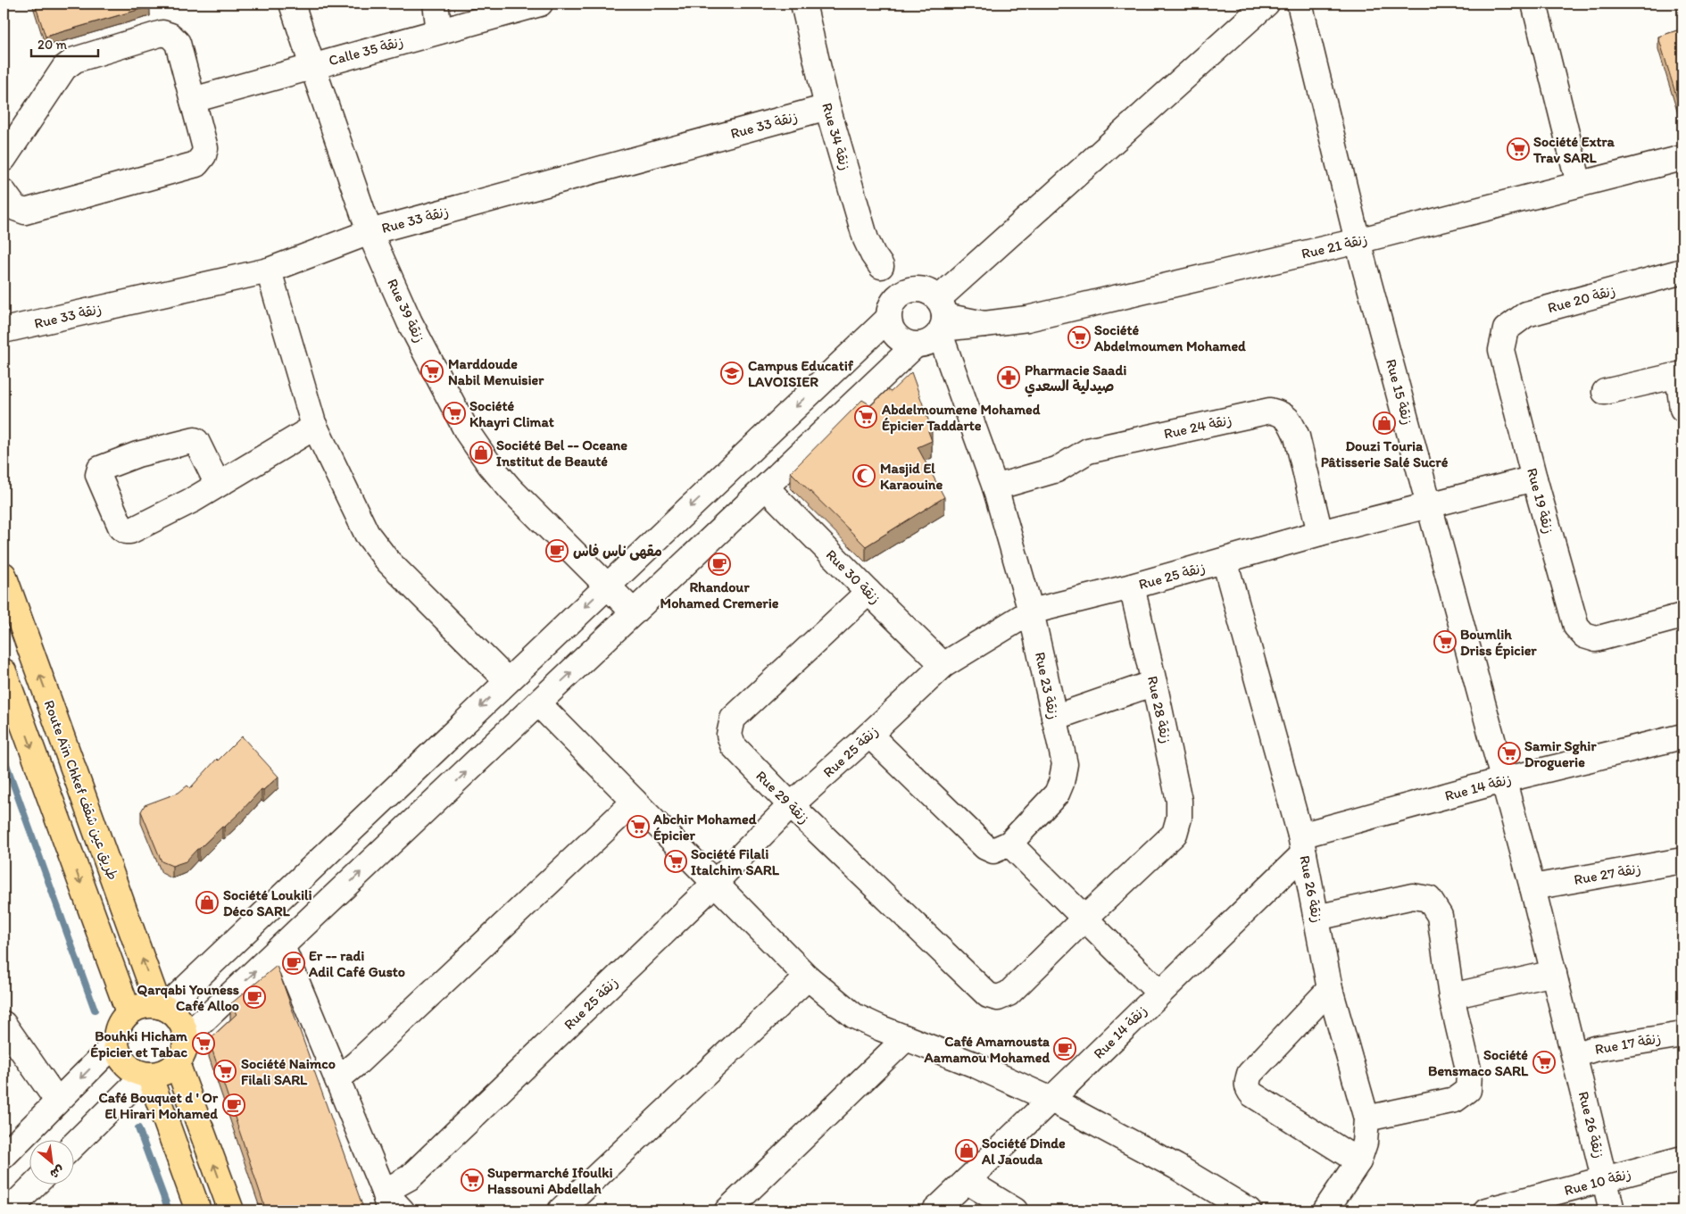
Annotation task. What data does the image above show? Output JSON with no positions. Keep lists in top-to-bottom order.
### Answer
{
  "streets": {
    "main road": ["Route Aïn Chkef طريق عين شقف"],
    "street": [
      "Calle 35 زنقة",
      "Rue 33 زنقة",
      "Rue 34 زنقة",
      "Rue 21 زنقة",
      "Rue 20 زنقة",
      "Rue 39 زنقة",
      "Rue 15 زنقة",
      "Rue 24 زنقة",
      "Rue 19 زنقة",
      "Rue 25 زنقة",
      "Rue 30 زنقة",
      "Rue 23 زنقة",
      "Rue 28 زنقة",
      "Rue 14 زنقة",
      "Rue 29 زنقة",
      "Rue 27 زنقة",
      "Rue 26 زنقة",
      "Rue 17 زنقة",
      "Rue 10 زنقة"
    ]
  },
  "crossings": [
    ["Calle 35 زنقة", "Rue 39 زنقة"],
    ["Rue 33 زنقة", "Rue 34 زنقة"],
    ["Rue 33 زنقة", "Rue 39 زنقة"],
    ["Rue 34 زنقة", "Rue 21 زنقة"],
    ["Rue 34 زنقة", "Rue 23 زنقة"],
    ["Rue 21 زنقة", "Rue 15 زنقة"],
    ["Rue 21 زنقة", "Rue 23 زنقة"],
    ["Rue 20 زنقة", "Rue 19 زنقة"],
    ["Rue 15 زنقة", "Rue 25 زنقة"],
    ["Rue 15 زنقة", "Rue 14 زنقة"],
    ["Rue 15 زنقة", "Rue 26 زنقة"],
    ["Rue 24 زنقة", "Rue 25 زنقة"],
    ["Rue 24 زنقة", "Rue 23 زنقة"],
    ["Rue 25 زنقة", "Rue 30 زنقة"],
    ["Rue 25 زنقة", "Rue 23 زنقة"],
    ["Rue 25 زنقة", "Rue 28 زنقة"],
    ["Rue 25 زنقة", "Rue 29 زنقة"],
    ["Rue 25 زنقة", "Rue 26 زنقة"],
    ["Rue 30 زنقة", "Rue 29 زنقة"],
    ["Rue 28 زنقة", "Rue 29 زنقة"],
    ["Rue 14 زنقة", "Rue 26 زنقة"],
    ["Rue 27 زنقة", "Rue 26 زنقة"],
    ["Rue 26 زنقة", "Rue 17 زنقة"],
    ["Rue 26 زنقة", "Rue 10 زنقة"]
  ],
  "places": {
    "supermarket": [
      "Société Extra Trav SARL",
      "Société Abdelmoumen Mohamed",
      "Marddoude Nabil Menuisier",
      "Société Khayri Climat",
      "Abdelmoumene Mohamed Épicier Taddarte",
      "Boumlih Driss Épicier",
      "Samir Sghir Droguerie",
      "Abchir Mohamed Épicier",
      "Société Filali Italchim SARL",
      "Bouhki Hicham Épicier et Tabac",
      "Société Bensmaco SARL",
      "Société Naimco Filali SARL",
      "Supermarché Ifoulki Hassouni Abdellah"
    ],
    "school or university": ["Campus Educatif LAVOISIER"],
    "pharmacy": ["Pharmacie Saadi صيدلية السعدي"],
    "shop": [
      "Douzi Touria Pâtisserie Salé Sucré",
      "Société Bel -- Oceane Institut de Beauté",
      "Société Loukili Déco SARL",
      "Société Dinde Al Jaouda"
    ],
    "mosque": ["Masjid El Karaouine"],
    "cafe": [
      "مقهى ناس فاس",
      "Rhandour Mohamed Cremerie",
      "Er -- radi Adil Café Gusto",
      "Qarqabi Youness Café Alloo",
      "Café Amamousta Aamamou Mohamed",
      "Café Bouquet d ' Or El Hirari Mohamed"
    ]
  },
  "scale_bar": "20 m",
  "north": "bottom right"
}
